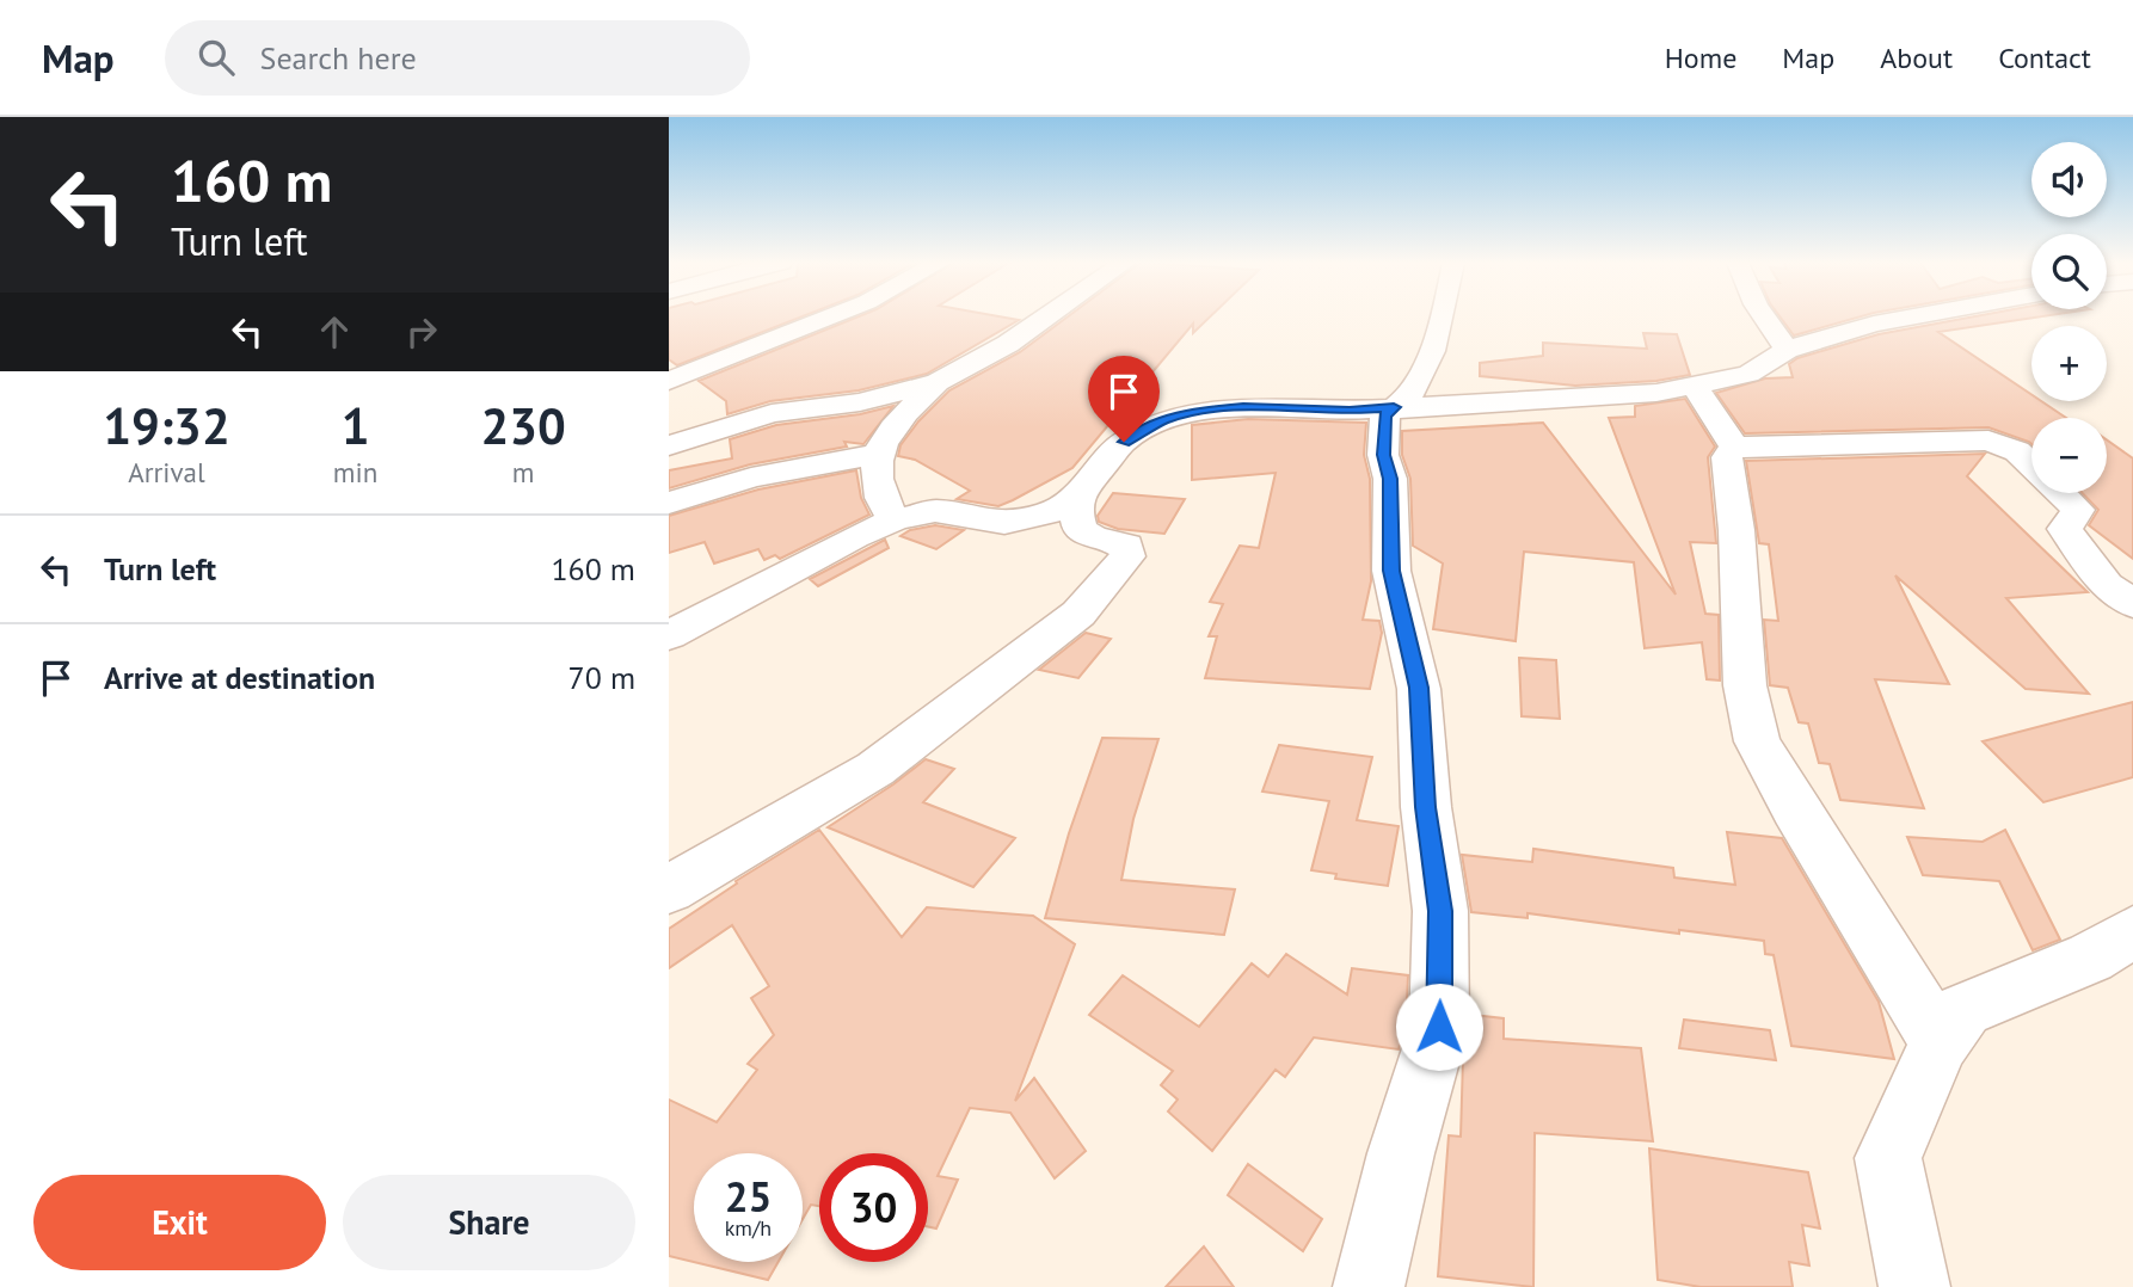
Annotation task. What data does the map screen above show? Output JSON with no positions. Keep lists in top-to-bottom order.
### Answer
{
  "page": {
    "header": "Map",
    "search": "Search here",
    "nav": [
      "Home",
      "Map",
      "About",
      "Contact"
    ],
    "turn": ["160 m", "Turn left"],
    "map_buttons": ["+", "−"],
    "eta": [
      "19:32",
      "Arrival",
      "1",
      "min",
      "230",
      "m"
    ],
    "list": [
      {
        "name": "Turn left",
        "value": "160 m"
      },
      {
        "name": "Arrive at destination",
        "value": "70 m"
      }
    ],
    "speed": "25 km/h",
    "limit": "30",
    "buttons": ["Exit", "Share"]
  }
}
